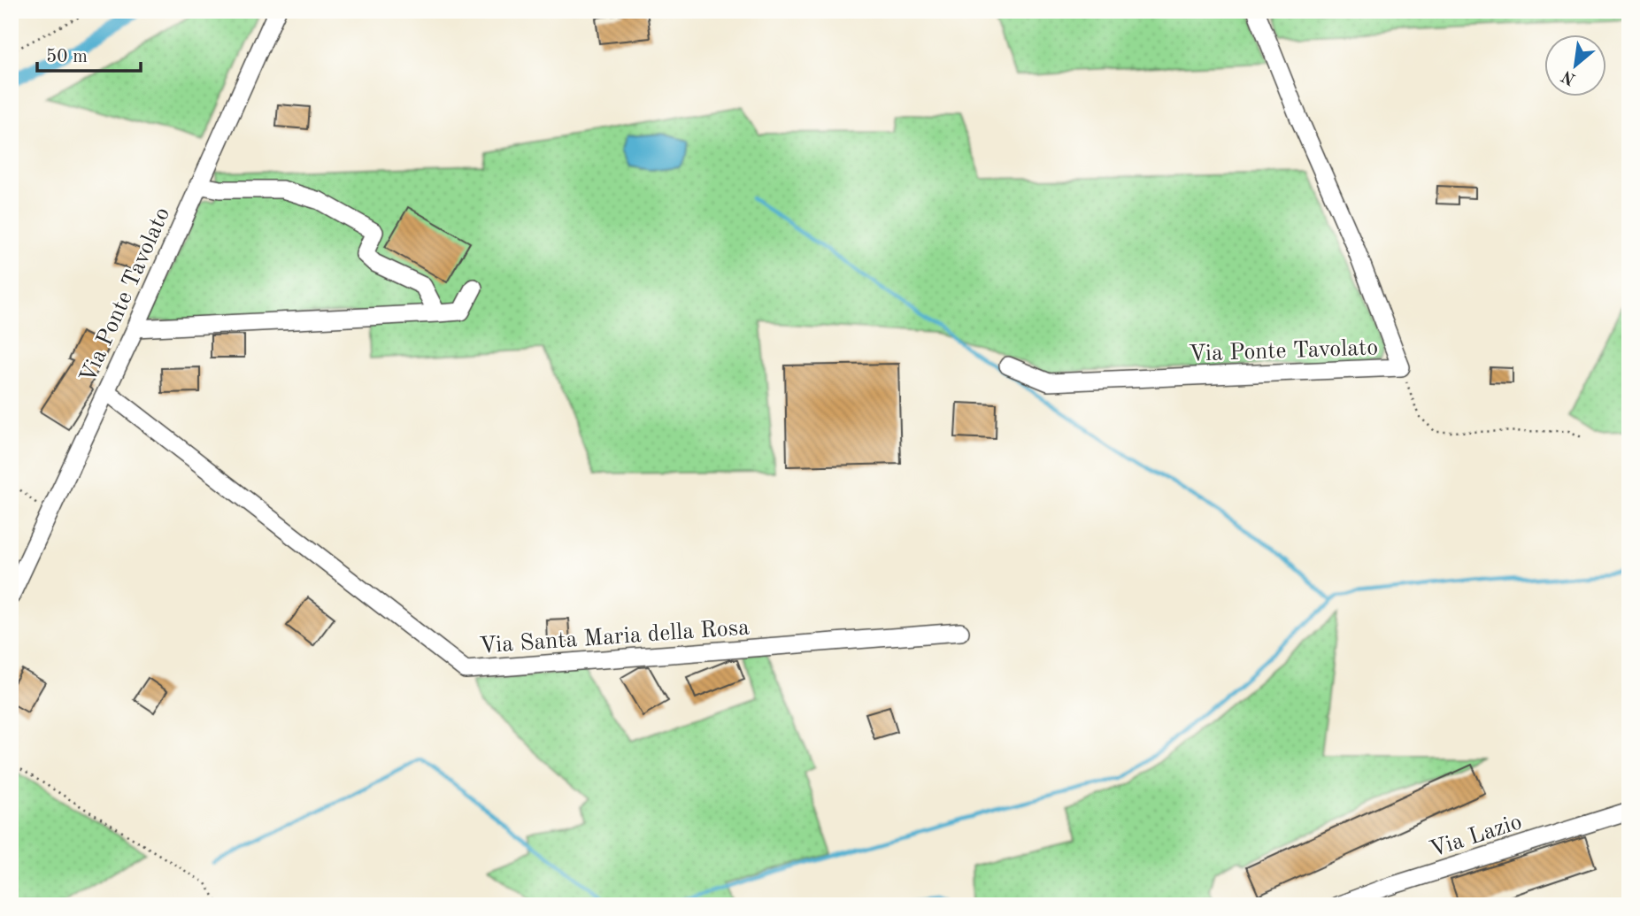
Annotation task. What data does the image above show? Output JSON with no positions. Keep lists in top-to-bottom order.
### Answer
{
  "streets": {
    "street": ["Via Ponte Tavolato", "Via Santa Maria della Rosa", "Via Lazio"]
  },
  "crossings": [
    ["Via Ponte Tavolato", "Via Santa Maria della Rosa"]
  ],
  "scale_bar": "50 m",
  "north": "bottom left"
}
